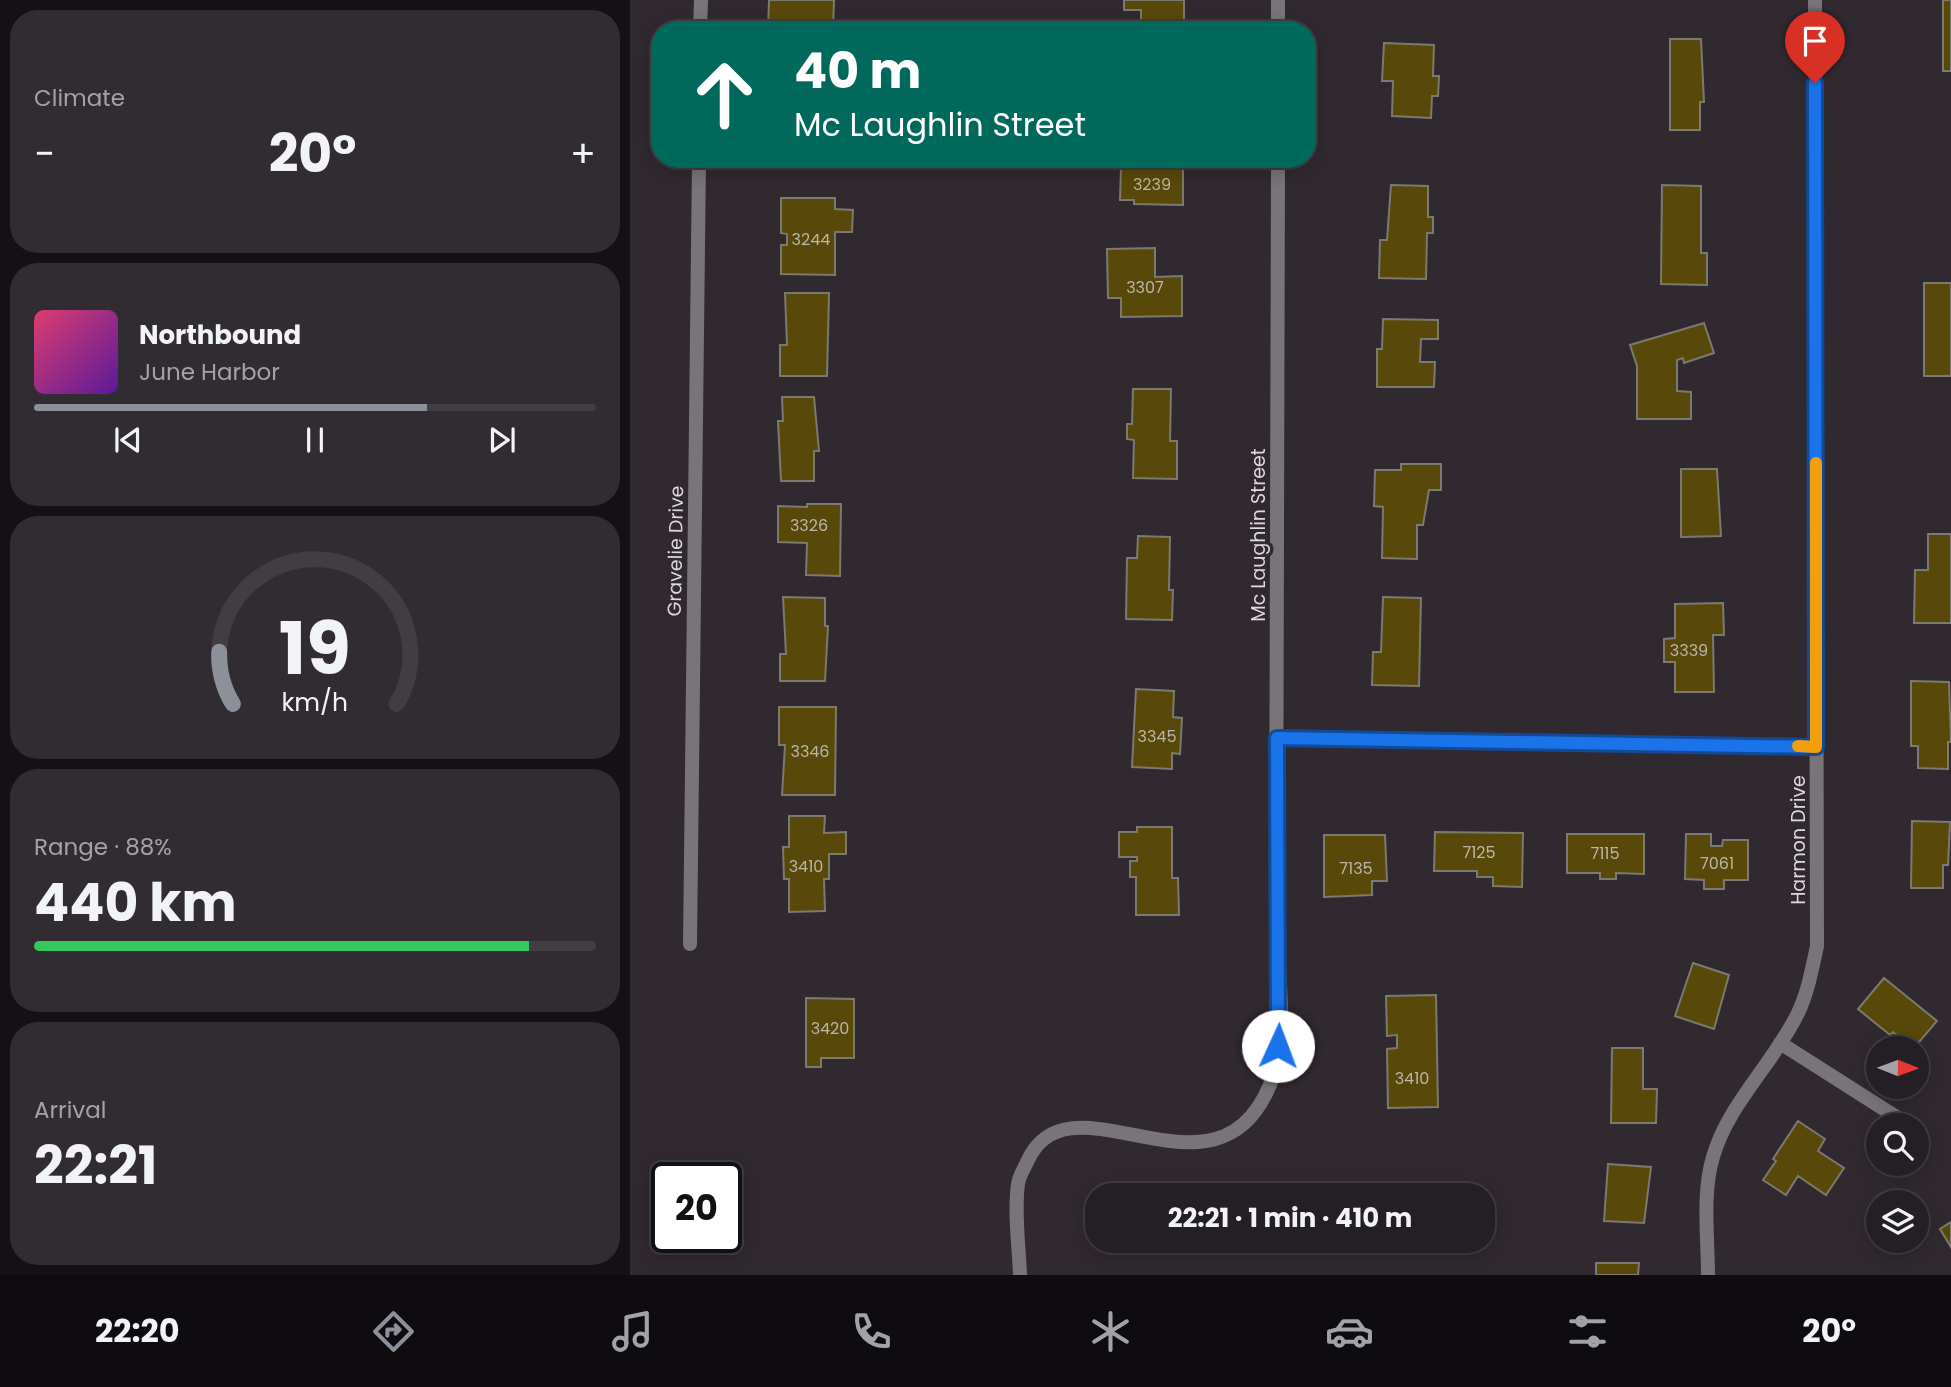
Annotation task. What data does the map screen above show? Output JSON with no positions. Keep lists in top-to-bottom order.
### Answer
{
  "streets": {
    "street": ["Mc Laughlin Street", "Gravelie Drive", "Harmon Drive"]
  },
  "house_numbers": [
    "3239",
    "3244",
    "3307",
    "3326",
    "3339",
    "3345",
    "3346",
    "7125",
    "7115",
    "7061",
    "3410",
    "7135",
    "3420",
    "3410"
  ],
  "north": "right",
  "page": {
    "tile": [
      "Climate",
      ["Range · 88%", "440 km"],
      ["Arrival", "22:21"]
    ],
    "turn": ["40 m", "Mc Laughlin Street"],
    "heat": ["−", "20°", "+"],
    "song": ["Northbound", "June Harbor"],
    "limit": "20",
    "trip": "22:21 · 1 min · 410 m",
    "tabs": ["22:20", "20°"],
    "gauge": ["19", "km/h"]
  }
}
